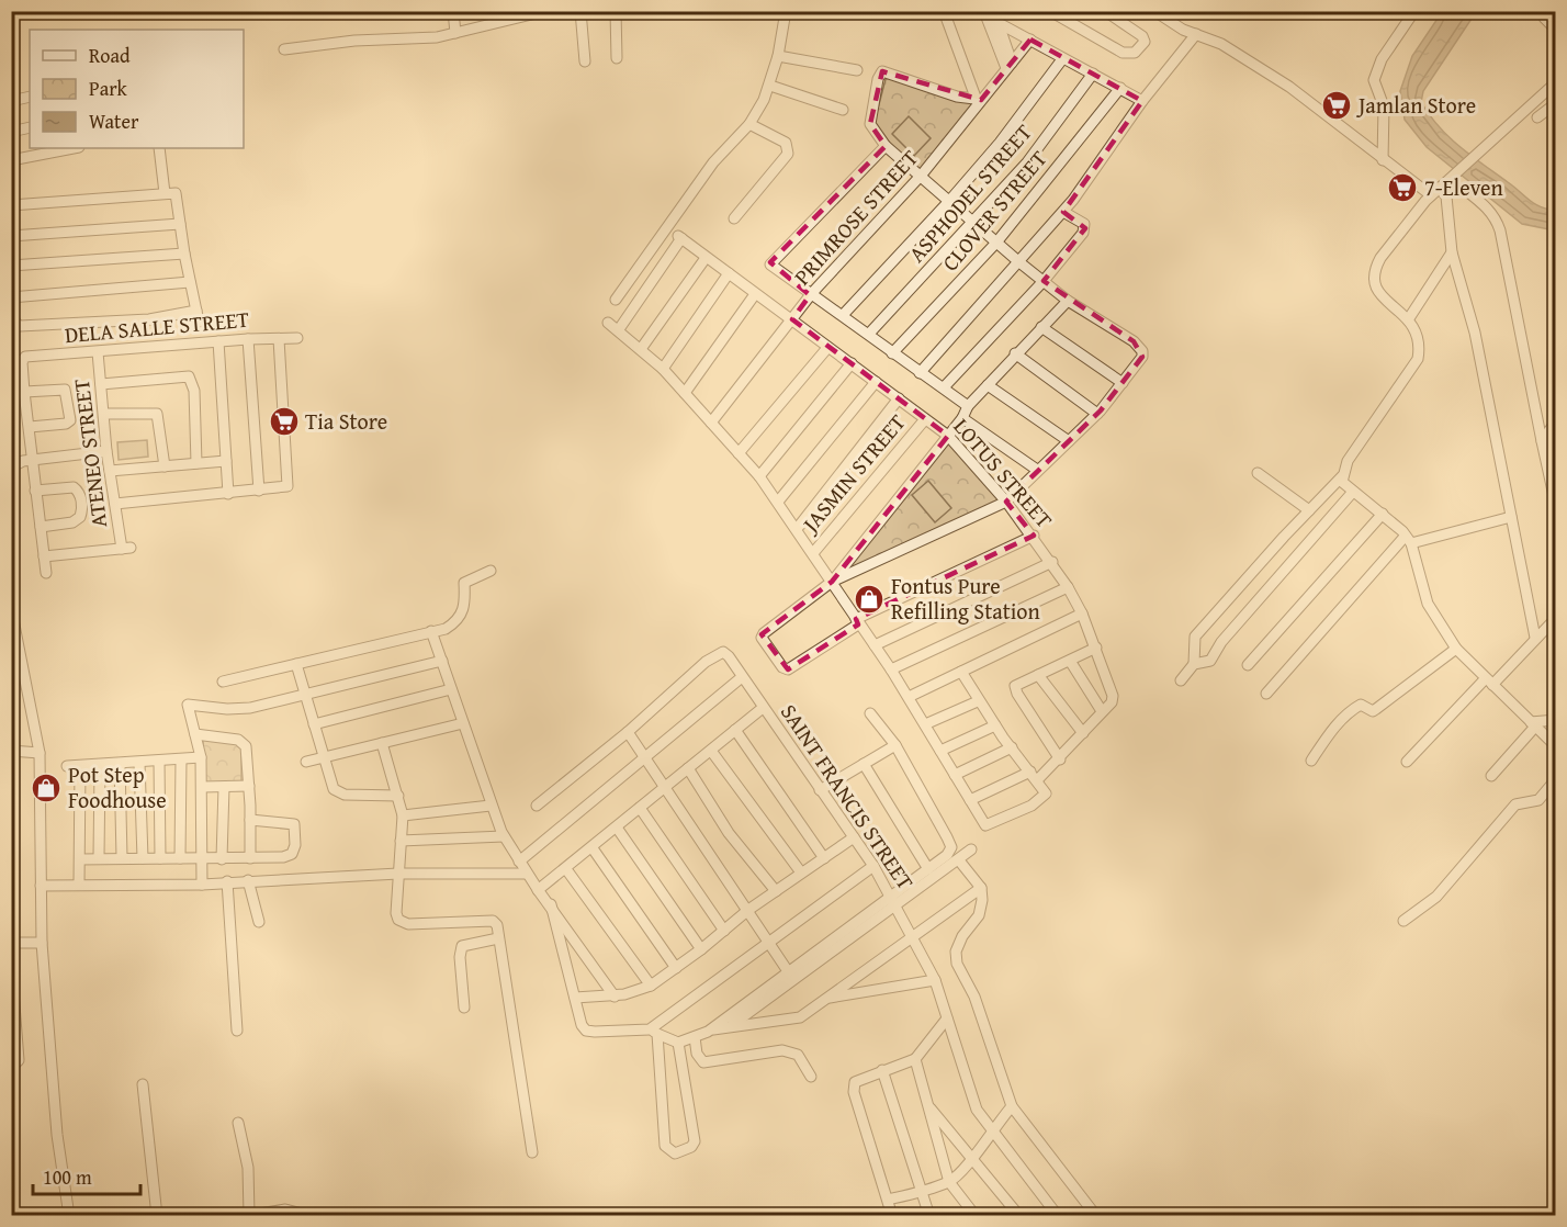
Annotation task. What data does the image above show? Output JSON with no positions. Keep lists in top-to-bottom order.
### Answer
{
  "streets": {
    "street": [
      "ASPHODEL STREET",
      "CLOVER STREET",
      "PRIMROSE STREET",
      "DELA SALLE STREET",
      "ATENEO STREET",
      "JASMIN STREET",
      "LOTUS STREET",
      "SAINT FRANCIS STREET"
    ]
  },
  "crossings": [
    ["PRIMROSE STREET", "LOTUS STREET"],
    ["DELA SALLE STREET", "ATENEO STREET"],
    ["JASMIN STREET", "LOTUS STREET"]
  ],
  "places": {
    "supermarket": ["Jamlan Store", "7-Eleven", "Tia Store"],
    "shop": ["Fontus Pure Refilling Station", "Pot Step Foodhouse"]
  },
  "legend": ["Road", "Park", "Water"],
  "scale_bar": "100 m"
}
